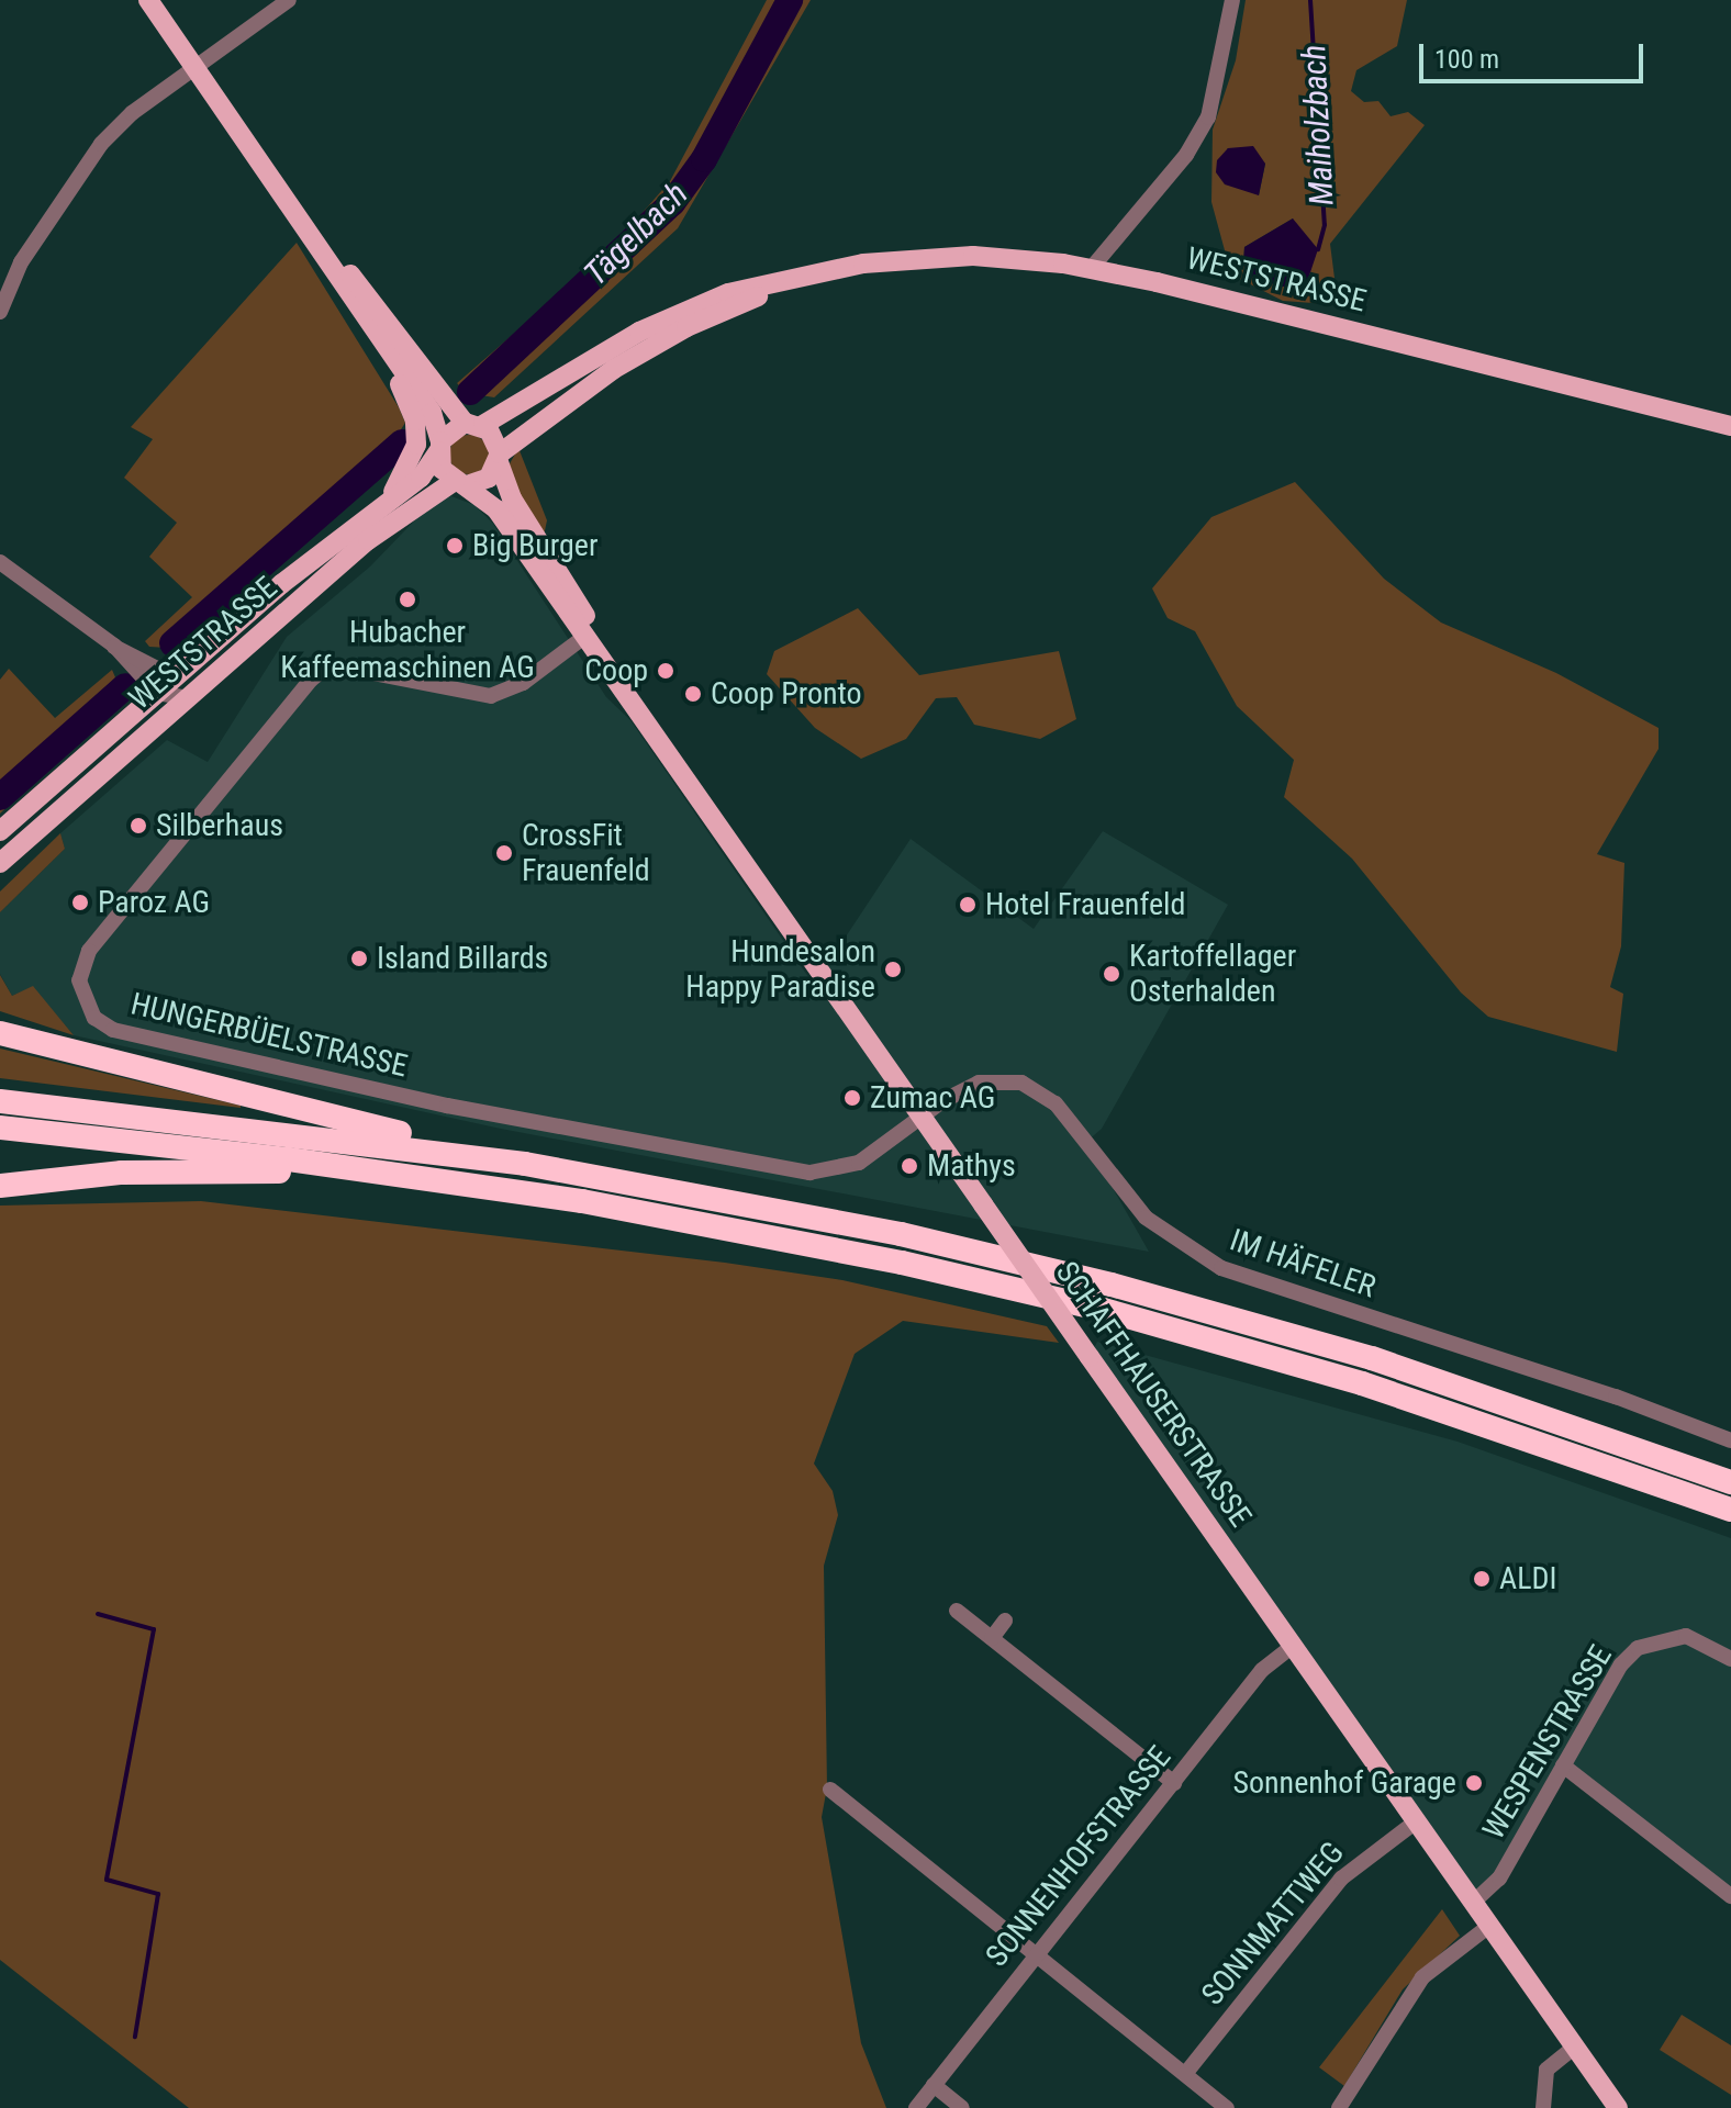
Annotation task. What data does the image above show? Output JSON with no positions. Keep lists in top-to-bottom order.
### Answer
{
  "streets": {
    "main road": ["WESTSTRASSE", "SCHAFFHAUSERSTRASSE"],
    "street": [
      "HUNGERBÜELSTRASSE",
      "IM HÄFELER",
      "WESPENSTRASSE",
      "SONNENHOFSTRASSE",
      "SONNMATTWEG"
    ]
  },
  "crossings": [
    ["WESTSTRASSE", "SCHAFFHAUSERSTRASSE"],
    ["HUNGERBÜELSTRASSE", "IM HÄFELER"],
    ["HUNGERBÜELSTRASSE", "SCHAFFHAUSERSTRASSE"],
    ["IM HÄFELER", "SCHAFFHAUSERSTRASSE"],
    ["SCHAFFHAUSERSTRASSE", "WESPENSTRASSE"],
    ["SCHAFFHAUSERSTRASSE", "SONNENHOFSTRASSE"],
    ["SCHAFFHAUSERSTRASSE", "SONNMATTWEG"]
  ],
  "water": ["Maiholzbach", "Tägelbach"],
  "places": [
    "Big Burger",
    "Hubacher Kaffeemaschinen AG",
    "Coop",
    "Coop Pronto",
    "Silberhaus",
    "CrossFit Frauenfeld",
    "Paroz AG",
    "Hotel Frauenfeld",
    "Island Billards",
    "Hundesalon Happy Paradise",
    "Kartoffellager Osterhalden",
    "Zumac AG",
    "Mathys",
    "ALDI",
    "Sonnenhof Garage"
  ],
  "scale_bar": "100 m"
}
